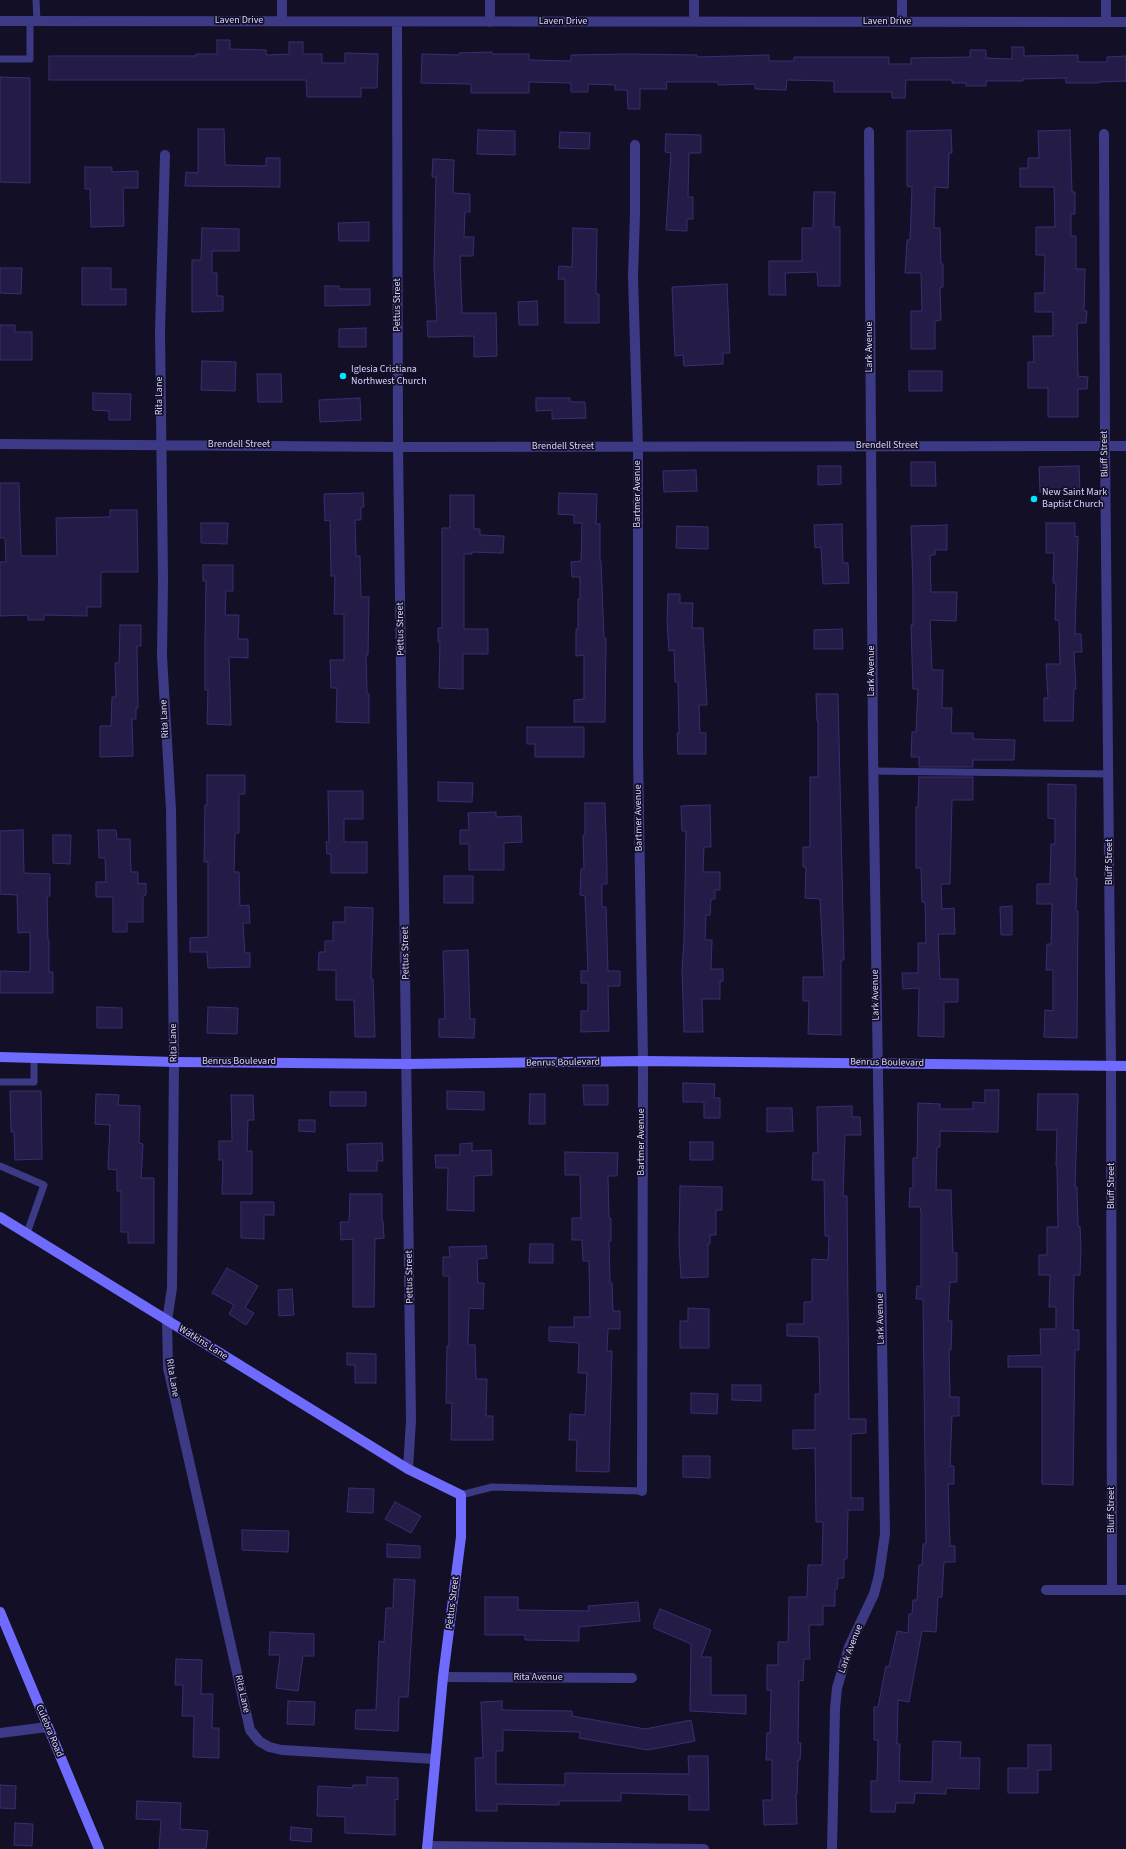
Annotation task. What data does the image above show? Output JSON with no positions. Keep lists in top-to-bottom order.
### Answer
{
  "streets": {
    "street": [
      "Laven Drive",
      "Pettus Street",
      "Lark Avenue",
      "Rita Lane",
      "Brendell Street",
      "Bluff Street",
      "Bartmer Avenue",
      "Benrus Boulevard",
      "Watkins Lane",
      "Rita Avenue",
      "Culebra Road"
    ]
  },
  "crossings": [
    ["Laven Drive", "Pettus Street"],
    ["Pettus Street", "Rita Lane"],
    ["Pettus Street", "Brendell Street"],
    ["Pettus Street", "Benrus Boulevard"],
    ["Pettus Street", "Watkins Lane"],
    ["Pettus Street", "Rita Avenue"],
    ["Lark Avenue", "Brendell Street"],
    ["Lark Avenue", "Benrus Boulevard"],
    ["Rita Lane", "Brendell Street"],
    ["Rita Lane", "Benrus Boulevard"],
    ["Rita Lane", "Watkins Lane"],
    ["Brendell Street", "Bluff Street"],
    ["Brendell Street", "Bartmer Avenue"],
    ["Bluff Street", "Benrus Boulevard"],
    ["Bartmer Avenue", "Benrus Boulevard"]
  ],
  "places": ["Iglesia Cristiana Northwest Church", "New Saint Mark Baptist Church"]
}
